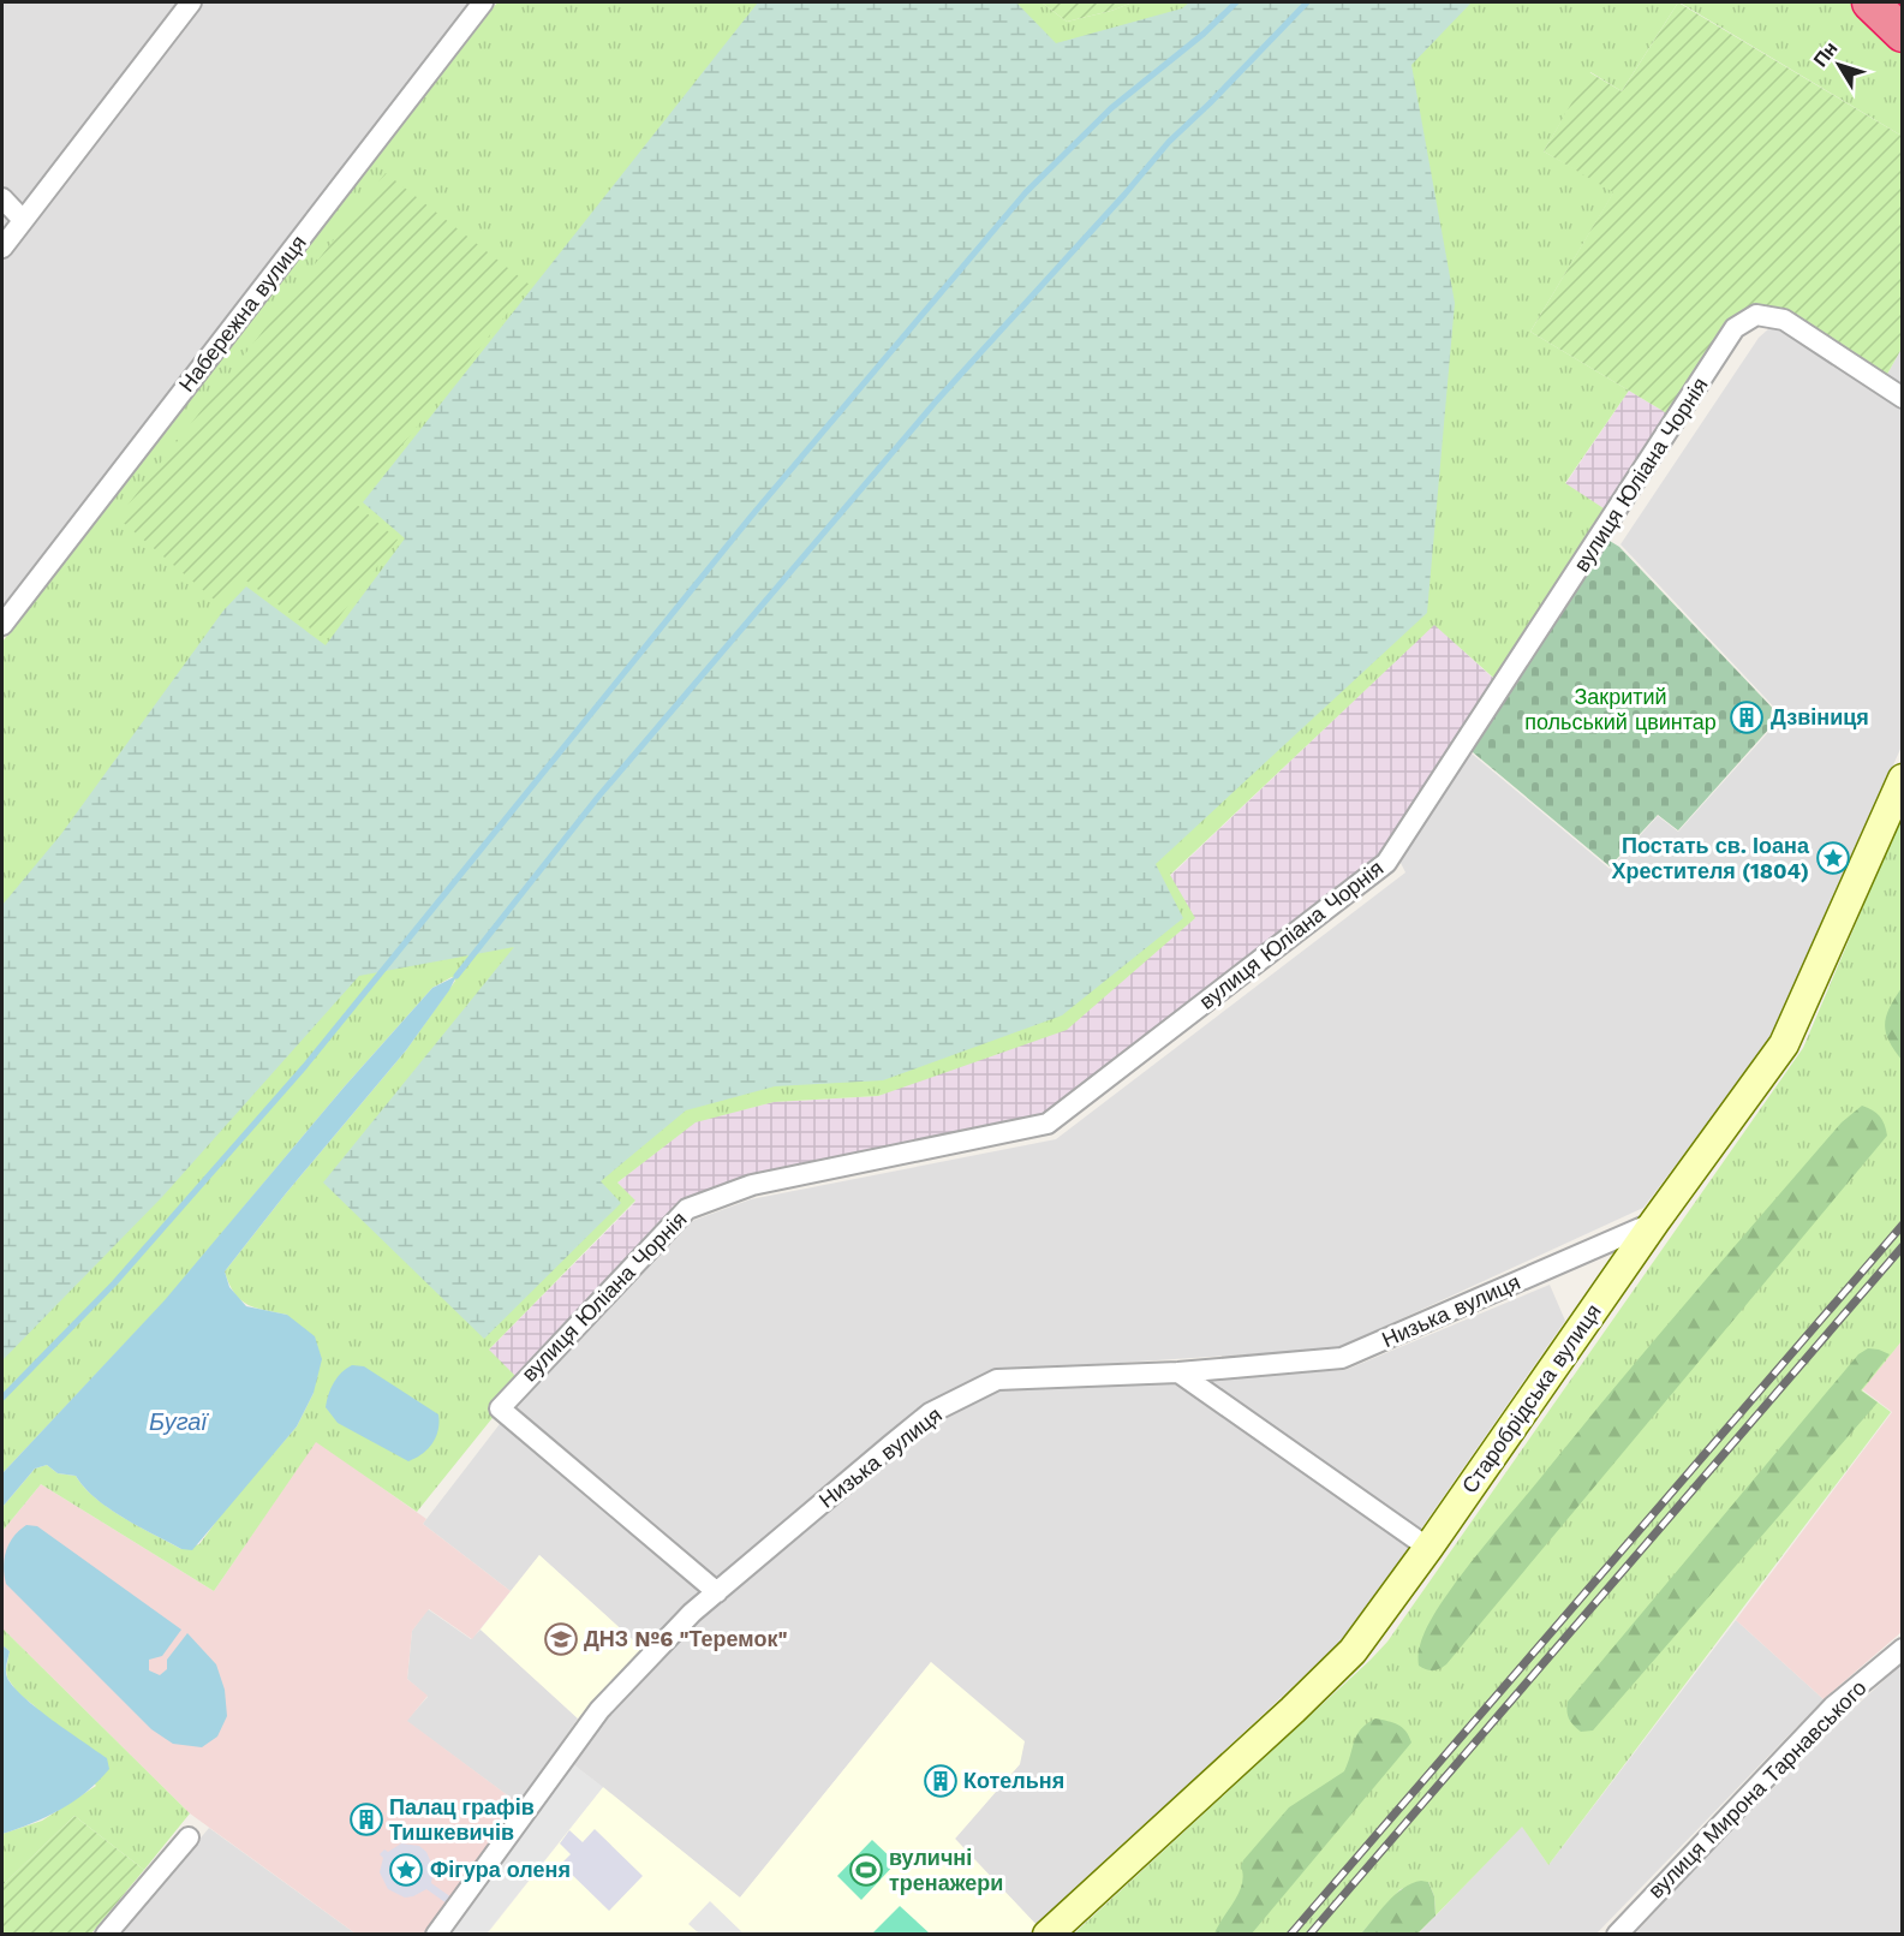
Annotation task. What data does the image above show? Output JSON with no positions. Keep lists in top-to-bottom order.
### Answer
{
  "streets": {
    "street": [
      "Набережна вулиця",
      "вулиця Юліана Чорнія",
      "Низька вулиця",
      "Старобрідська вулиця",
      "вулиця Мирона Тарнавського"
    ]
  },
  "crossings": [
    ["вулиця Юліана Чорнія", "Низька вулиця"],
    ["Низька вулиця", "Старобрідська вулиця"]
  ],
  "water": ["Бугаї"],
  "parks": ["Закритий польський цвинтар"],
  "places": {
    "building": ["Дзвіниця", "Котельня", "Палац графів Тишкевичів"],
    "place": ["Постать св. Іоана Хрестителя (1804)", "Фігура оленя"],
    "school or university": ["ДНЗ №6 \"Теремок\""],
    "sports": ["вуличні тренажери"]
  },
  "north": "top left"
}
